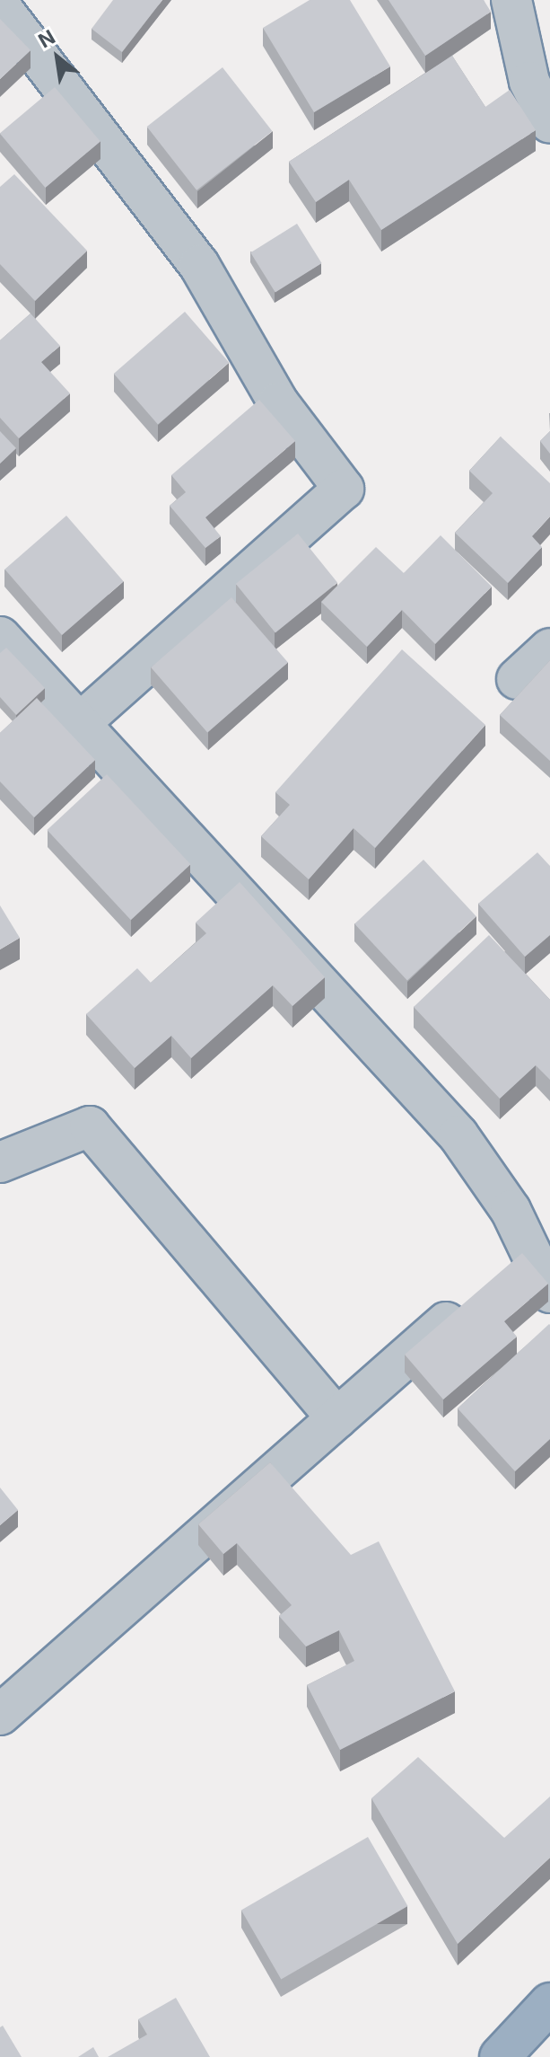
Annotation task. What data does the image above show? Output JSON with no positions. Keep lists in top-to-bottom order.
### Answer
{
  "north": "top left"
}
